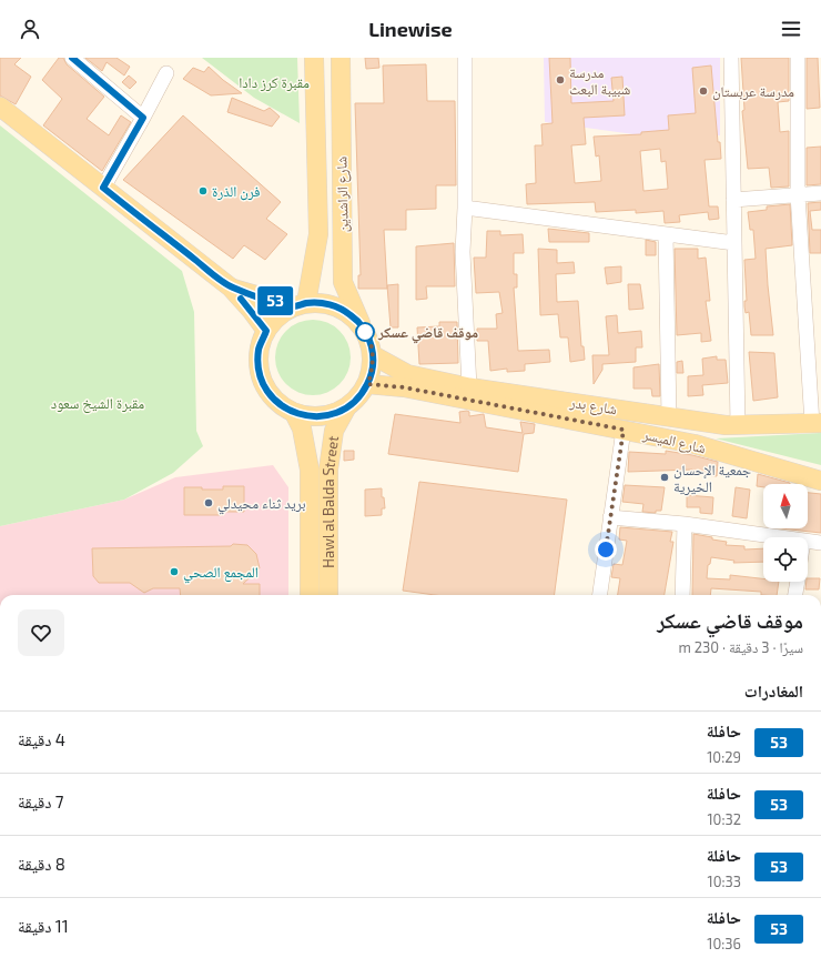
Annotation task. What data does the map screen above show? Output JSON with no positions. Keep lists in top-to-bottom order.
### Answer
{
  "streets": {
    "main road": [
      "شارع الراشدين",
      "شارع بدر",
      "شارع الميسر",
      "Hawl al Balda Street"
    ]
  },
  "crossings": [
    ["شارع الراشدين", "شارع بدر"],
    ["شارع الراشدين", "شارع الميسر"],
    ["شارع الراشدين", "Hawl al Balda Street"],
    ["شارع بدر", "شارع الميسر"],
    ["شارع بدر", "Hawl al Balda Street"],
    ["شارع الميسر", "Hawl al Balda Street"]
  ],
  "parks": ["مقبرة كرز دادا", "مقبرة الشيخ سعود"],
  "places": [
    "مدرسة شبيبة البعث",
    "مدرسة عربستان",
    "فرن الذرة",
    "موقف قاضي عسكر",
    "جمعية الإحسان الخيرية",
    "بريد ثناء محيدلي",
    "المجمع الصحي"
  ],
  "lines": ["bus line 53"],
  "north": "top",
  "page": {
    "header": "Linewise",
    "on_map": "53",
    "heading": [
      ["موقف قاضي عسكر", "سيرًا · 3 دقيقة · 230 m"],
      "المغادرات"
    ],
    "list": [
      {
        "mark": "53",
        "name": "حافلة",
        "note": "10:29",
        "value": "4 دقيقة"
      },
      {
        "mark": "53",
        "name": "حافلة",
        "note": "10:32",
        "value": "7 دقيقة"
      },
      {
        "mark": "53",
        "name": "حافلة",
        "note": "10:33",
        "value": "8 دقيقة"
      },
      {
        "mark": "53",
        "name": "حافلة",
        "note": "10:36",
        "value": "11 دقيقة"
      }
    ]
  }
}
